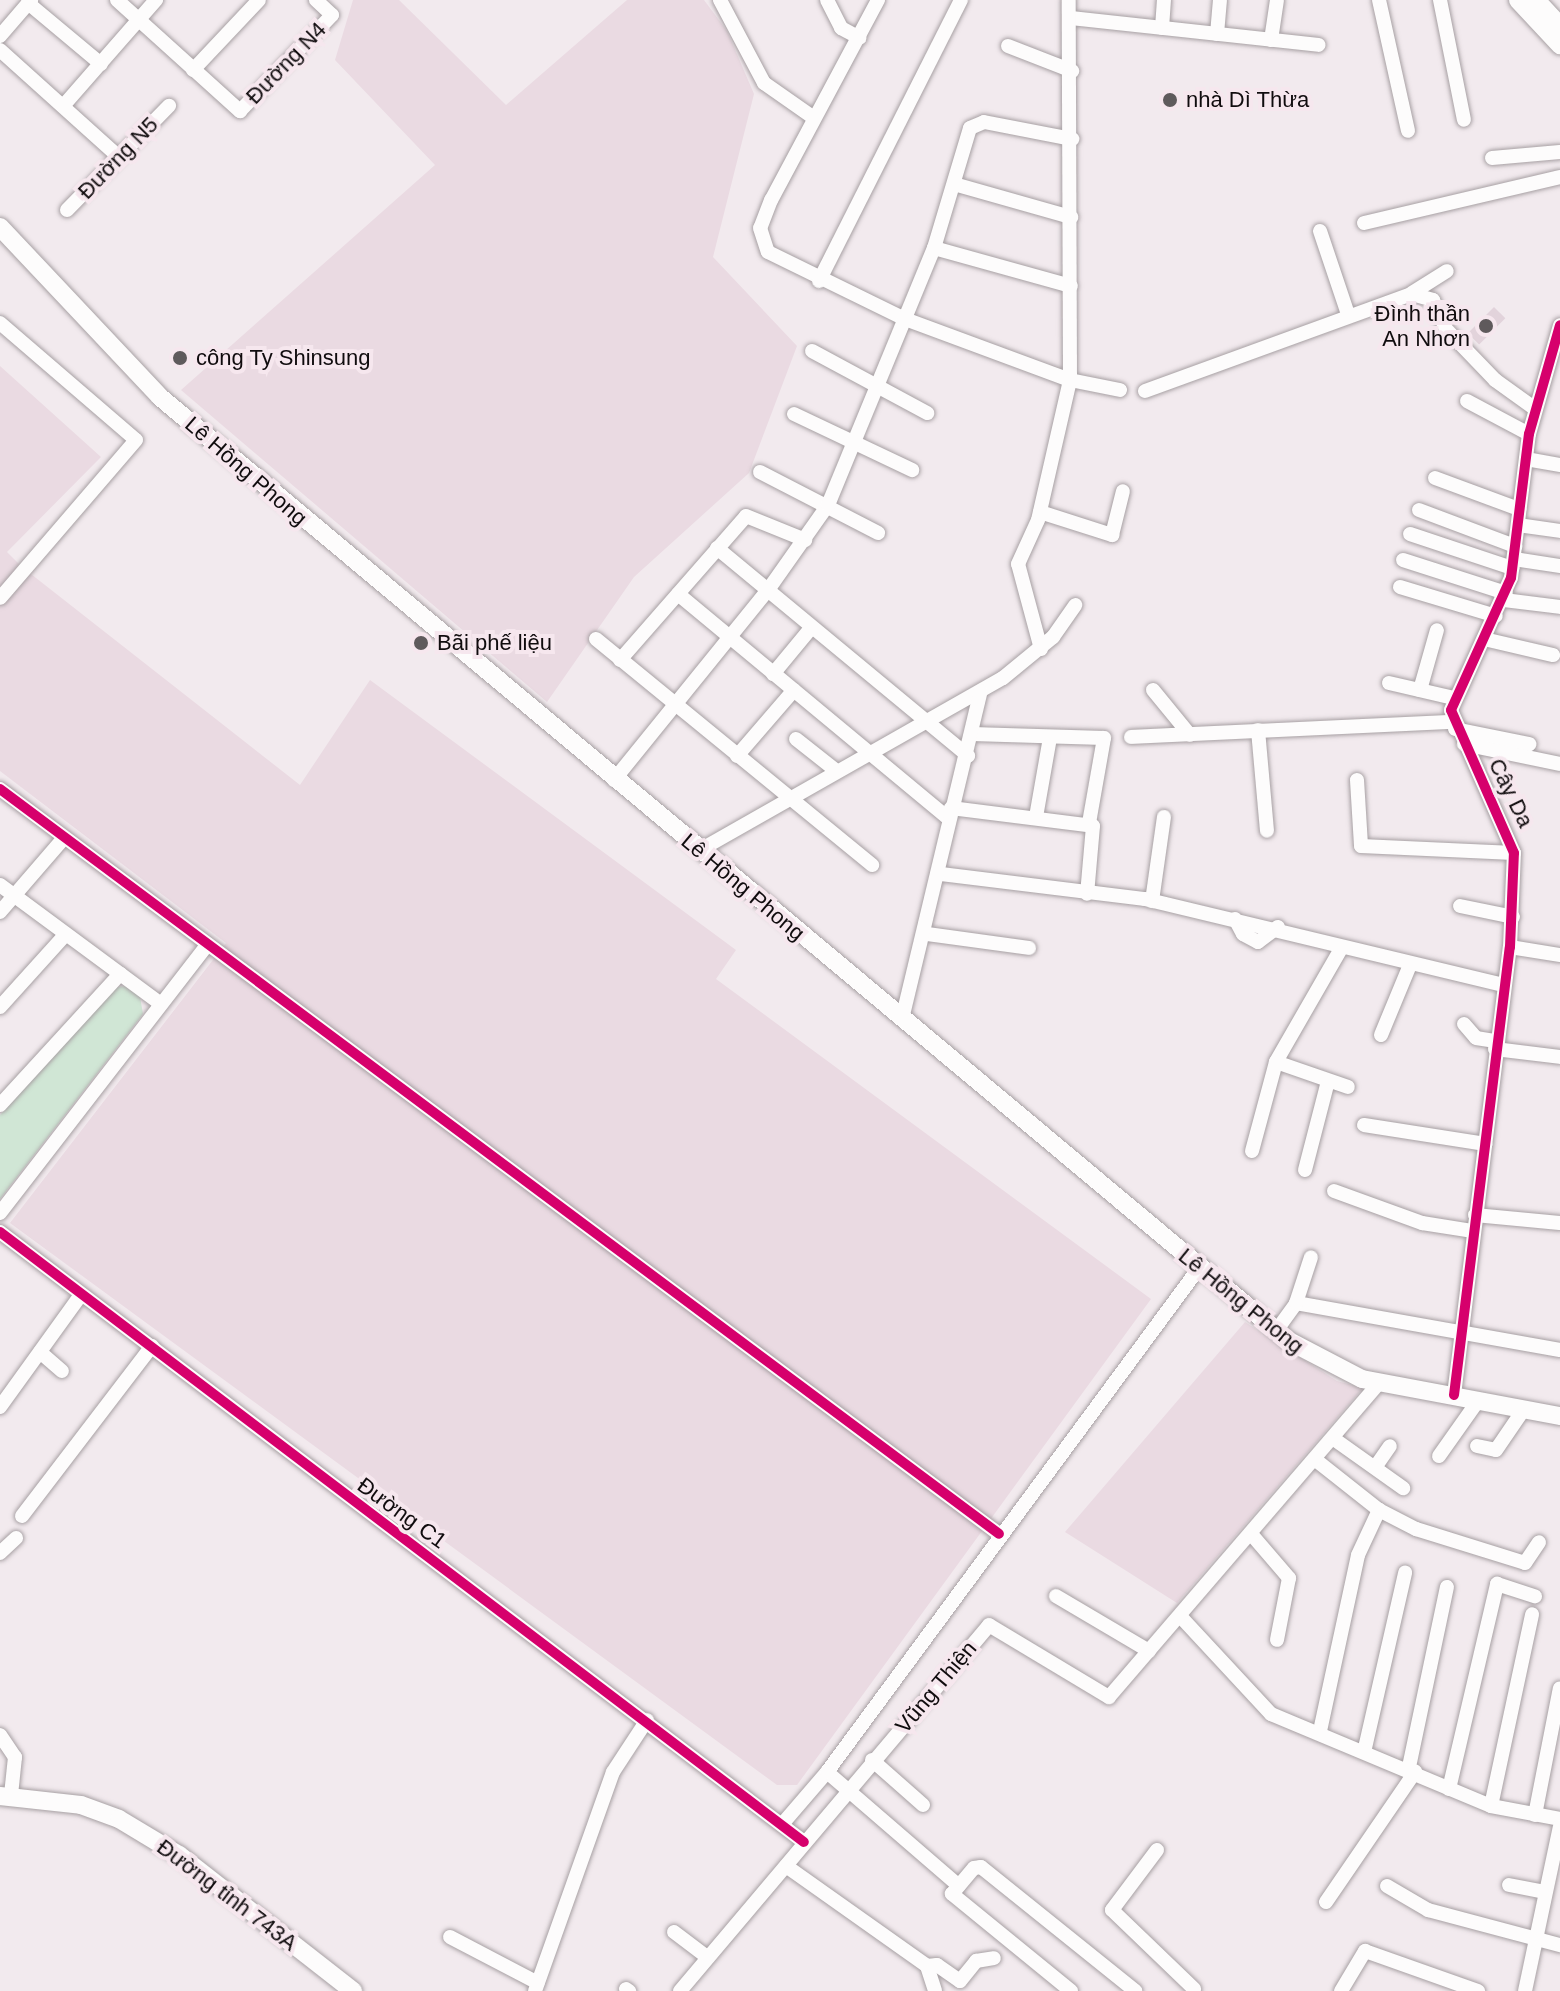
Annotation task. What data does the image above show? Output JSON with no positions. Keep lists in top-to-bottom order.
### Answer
{
  "streets": {
    "main road": ["Lê Hồng Phong", "Đường tỉnh 743A"],
    "street": [
      "Đường N4",
      "Đường N5",
      "Cây Da",
      "Đường C1",
      "Vũng Thiện"
    ]
  },
  "crossings": [
    ["Lê Hồng Phong", "Cây Da"],
    ["Lê Hồng Phong", "Vũng Thiện"],
    ["Đường C1", "Vũng Thiện"]
  ],
  "places": [
    "nhà Dì Thừa",
    "Đình thần An Nhơn",
    "công Ty Shinsung",
    "Bãi phế liệu"
  ]
}
